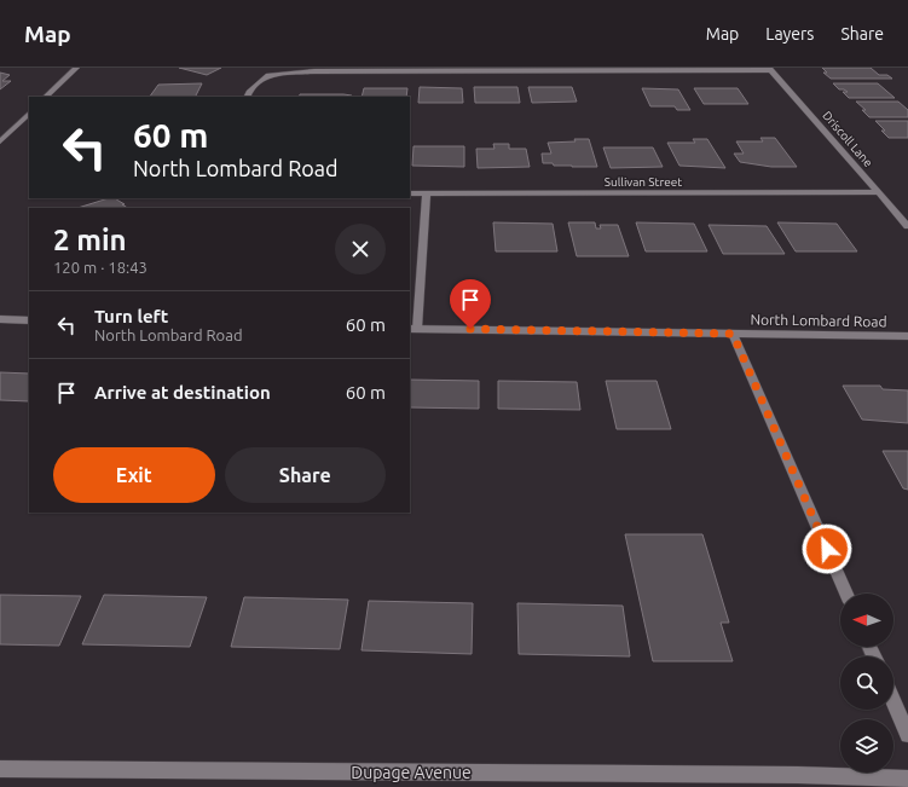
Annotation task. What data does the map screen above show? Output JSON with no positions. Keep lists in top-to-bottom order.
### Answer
{
  "streets": {
    "street": [
      "Driscoll Lane",
      "Sullivan Street",
      "North Lombard Road",
      "Dupage Avenue"
    ]
  },
  "crossings": [
    ["Driscoll Lane", "Sullivan Street"]
  ],
  "north": "left",
  "page": {
    "header": "Map",
    "nav": ["Map", "Layers", "Share"],
    "turn": ["60 m", "North Lombard Road"],
    "heading": ["2 min", "120 m · 18:43"],
    "list": [
      {
        "name": "Turn left",
        "note": "North Lombard Road",
        "value": "60 m"
      },
      {
        "name": "Arrive at destination",
        "value": "60 m"
      }
    ],
    "buttons": ["Exit", "Share"]
  }
}
